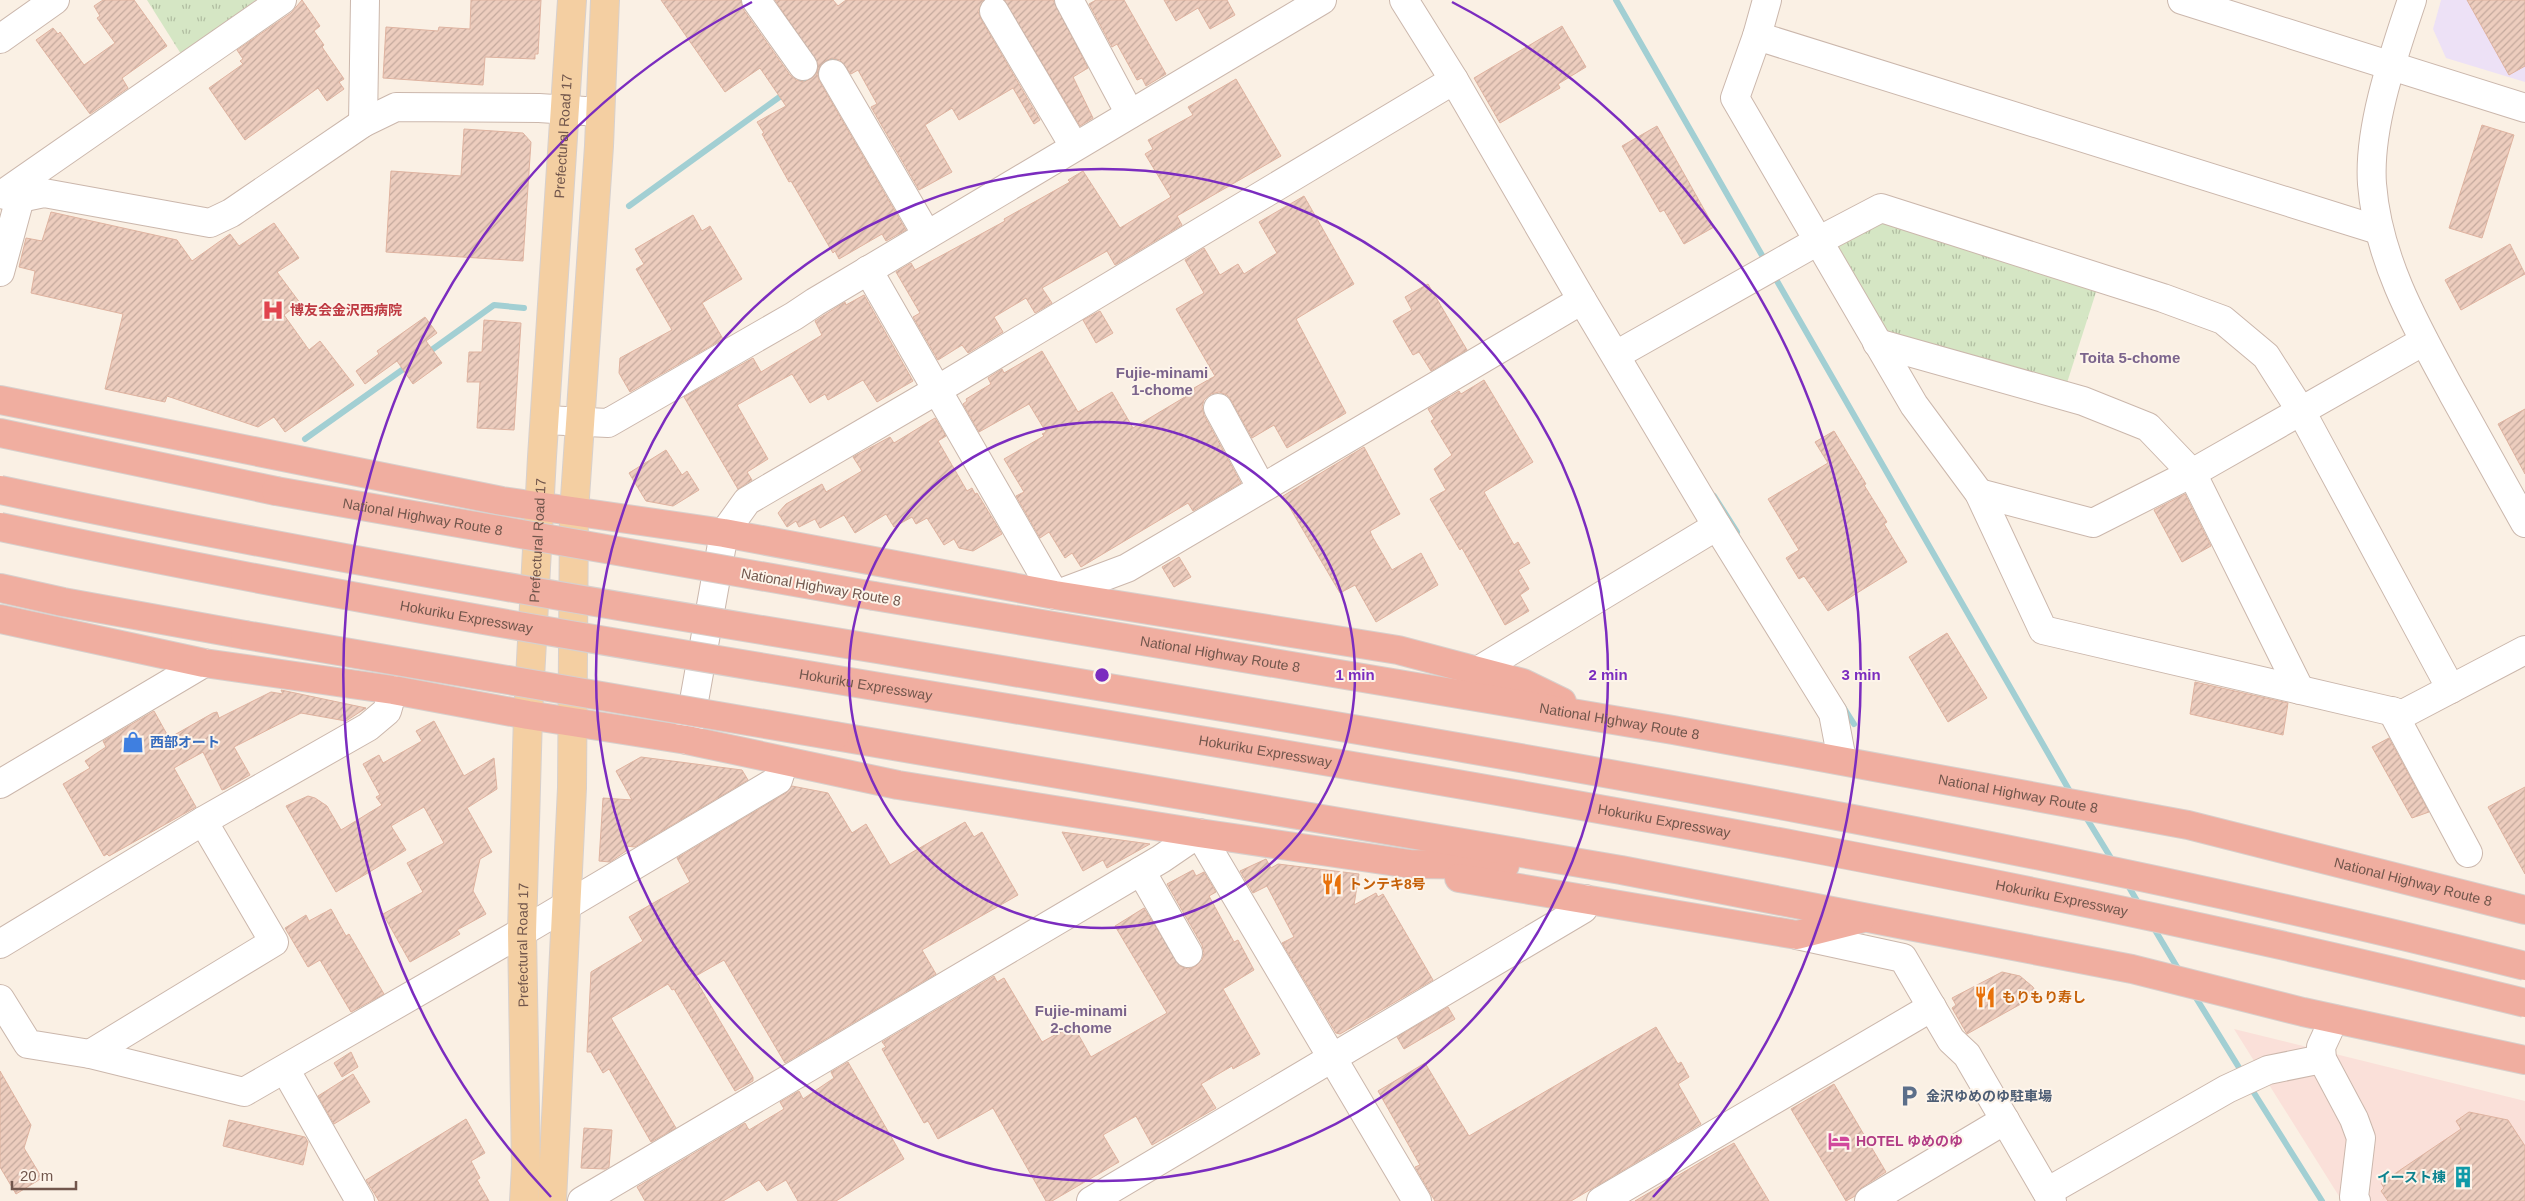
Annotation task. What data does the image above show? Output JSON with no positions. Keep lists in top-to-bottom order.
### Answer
{
  "streets": {
    "highway": ["National Highway Route 8", "Hokuriku Expressway"],
    "main road": ["Prefectural Road 17"]
  },
  "districts": ["Toita 5-chome", "Fujie-minami 1-chome", "Fujie-minami 2-chome"],
  "places": {
    "hospital": ["博友会金沢西病院"],
    "shop": ["西部オート"],
    "restaurant": ["トンテキ8号", "もりもり寿し"],
    "parking": ["金沢ゆめのゆ駐車場"],
    "hotel": ["HOTEL ゆめのゆ"],
    "building": ["イースト棟"]
  },
  "scale_bar": "20 m",
  "rings": ["1 min", "2 min", "3 min"]
}
